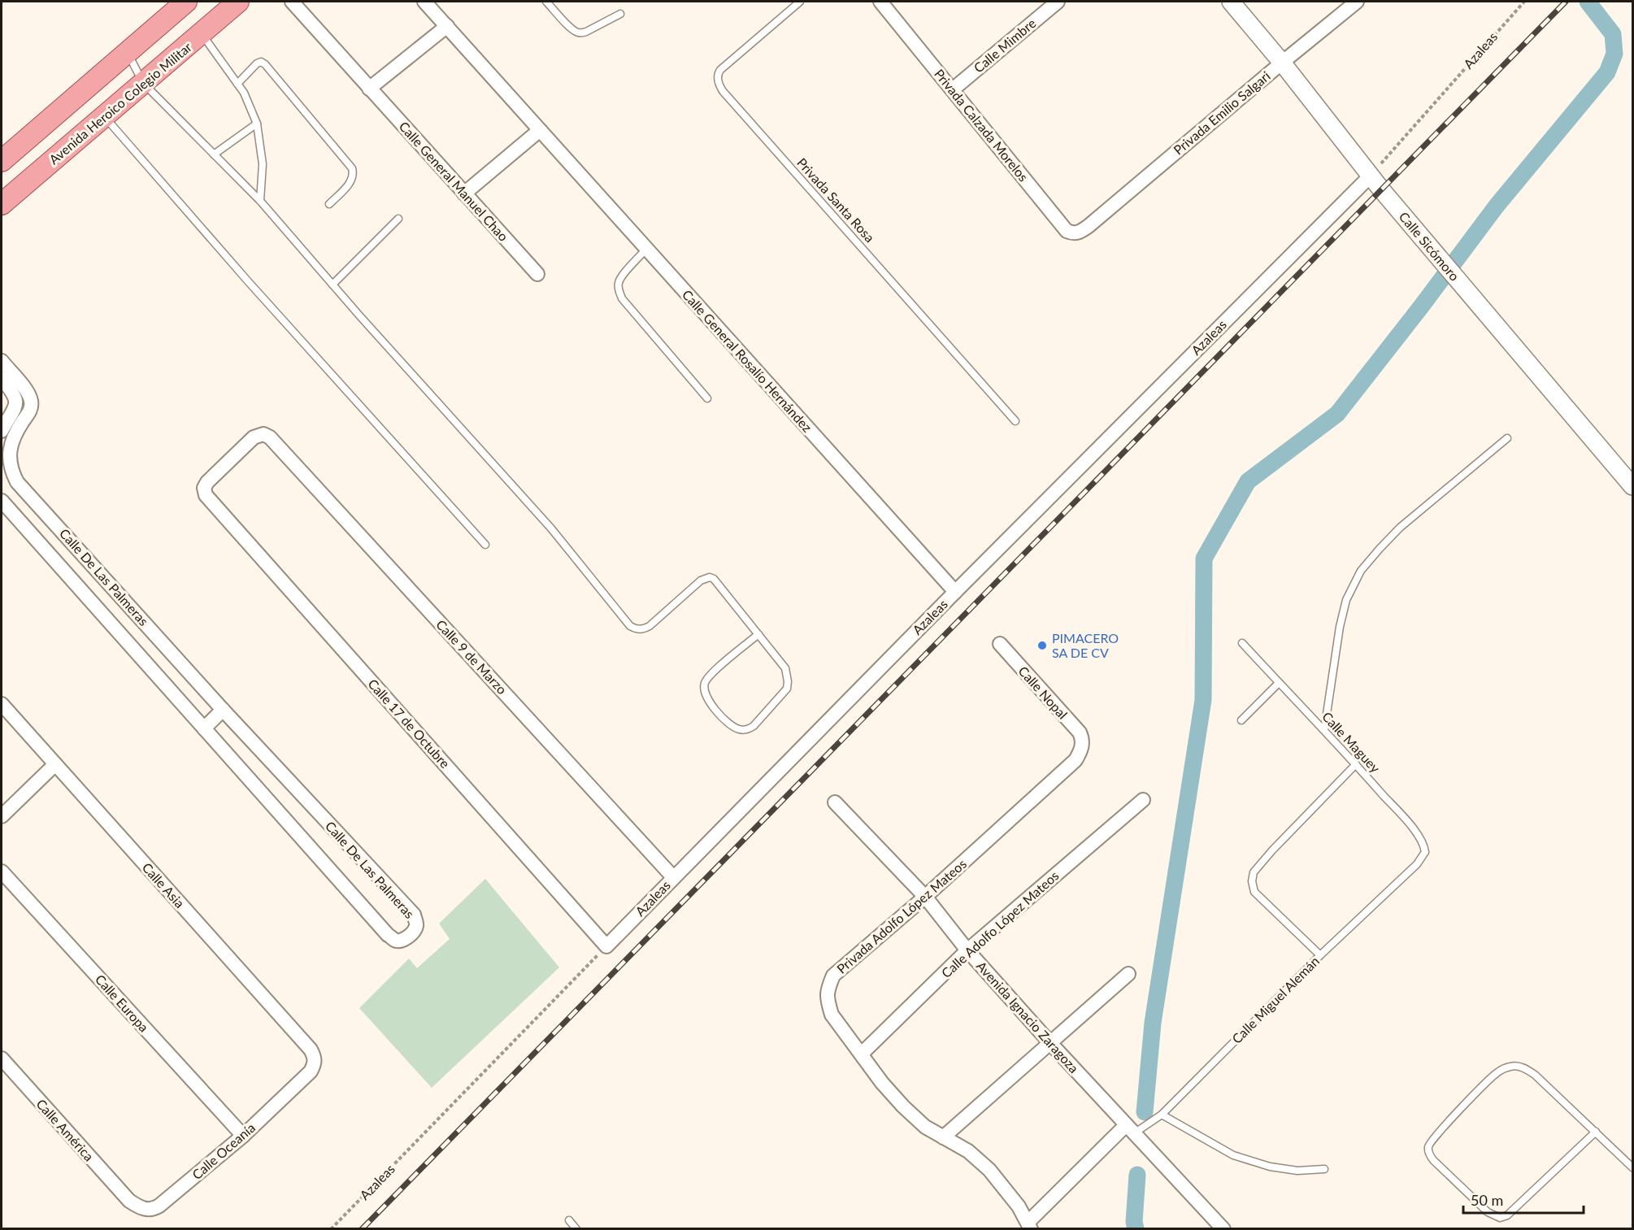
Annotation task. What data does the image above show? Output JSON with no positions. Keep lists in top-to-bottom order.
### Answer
{
  "streets": {
    "main road": ["Avenida Heroico Colegio Militar"],
    "street": [
      "Calle Mimbre",
      "Azaleas",
      "Privada Emilio Salgari",
      "Privada Calzada Morelos",
      "Calle General Manuel Chao",
      "Calle Sicómoro",
      "Calle General Rosalío Hernández",
      "Calle De Las Palmeras",
      "Calle 9 de Marzo",
      "Calle Nopal",
      "Calle 17 de Octubre",
      "Calle Asia",
      "Privada Adolfo López Mateos",
      "Calle Adolfo López Mateos",
      "Calle Miguel Alemán",
      "Calle Europa",
      "Avenida Ignacio Zaragoza",
      "Calle América",
      "Calle Oceanía"
    ],
    "lane": ["Privada Santa Rosa", "Calle Maguey"]
  },
  "crossings": [
    ["Calle Mimbre", "Privada Calzada Morelos"],
    ["Azaleas", "Calle Sicómoro"],
    ["Azaleas", "Calle General Rosalío Hernández"],
    ["Azaleas", "Calle 9 de Marzo"],
    ["Azaleas", "Calle 17 de Octubre"],
    ["Privada Emilio Salgari", "Privada Calzada Morelos"],
    ["Privada Emilio Salgari", "Calle Sicómoro"],
    ["Calle 9 de Marzo", "Calle 17 de Octubre"],
    ["Calle Nopal", "Privada Adolfo López Mateos"],
    ["Calle Maguey", "Calle Miguel Alemán"],
    ["Calle Asia", "Calle Oceanía"],
    ["Privada Adolfo López Mateos", "Calle Adolfo López Mateos"],
    ["Privada Adolfo López Mateos", "Calle Miguel Alemán"],
    ["Privada Adolfo López Mateos", "Avenida Ignacio Zaragoza"],
    ["Calle Adolfo López Mateos", "Avenida Ignacio Zaragoza"],
    ["Calle Miguel Alemán", "Avenida Ignacio Zaragoza"],
    ["Calle Europa", "Calle Oceanía"],
    ["Calle América", "Calle Oceanía"]
  ],
  "places": ["PIMACERO SA DE CV"],
  "scale_bar": "50 m"
}
